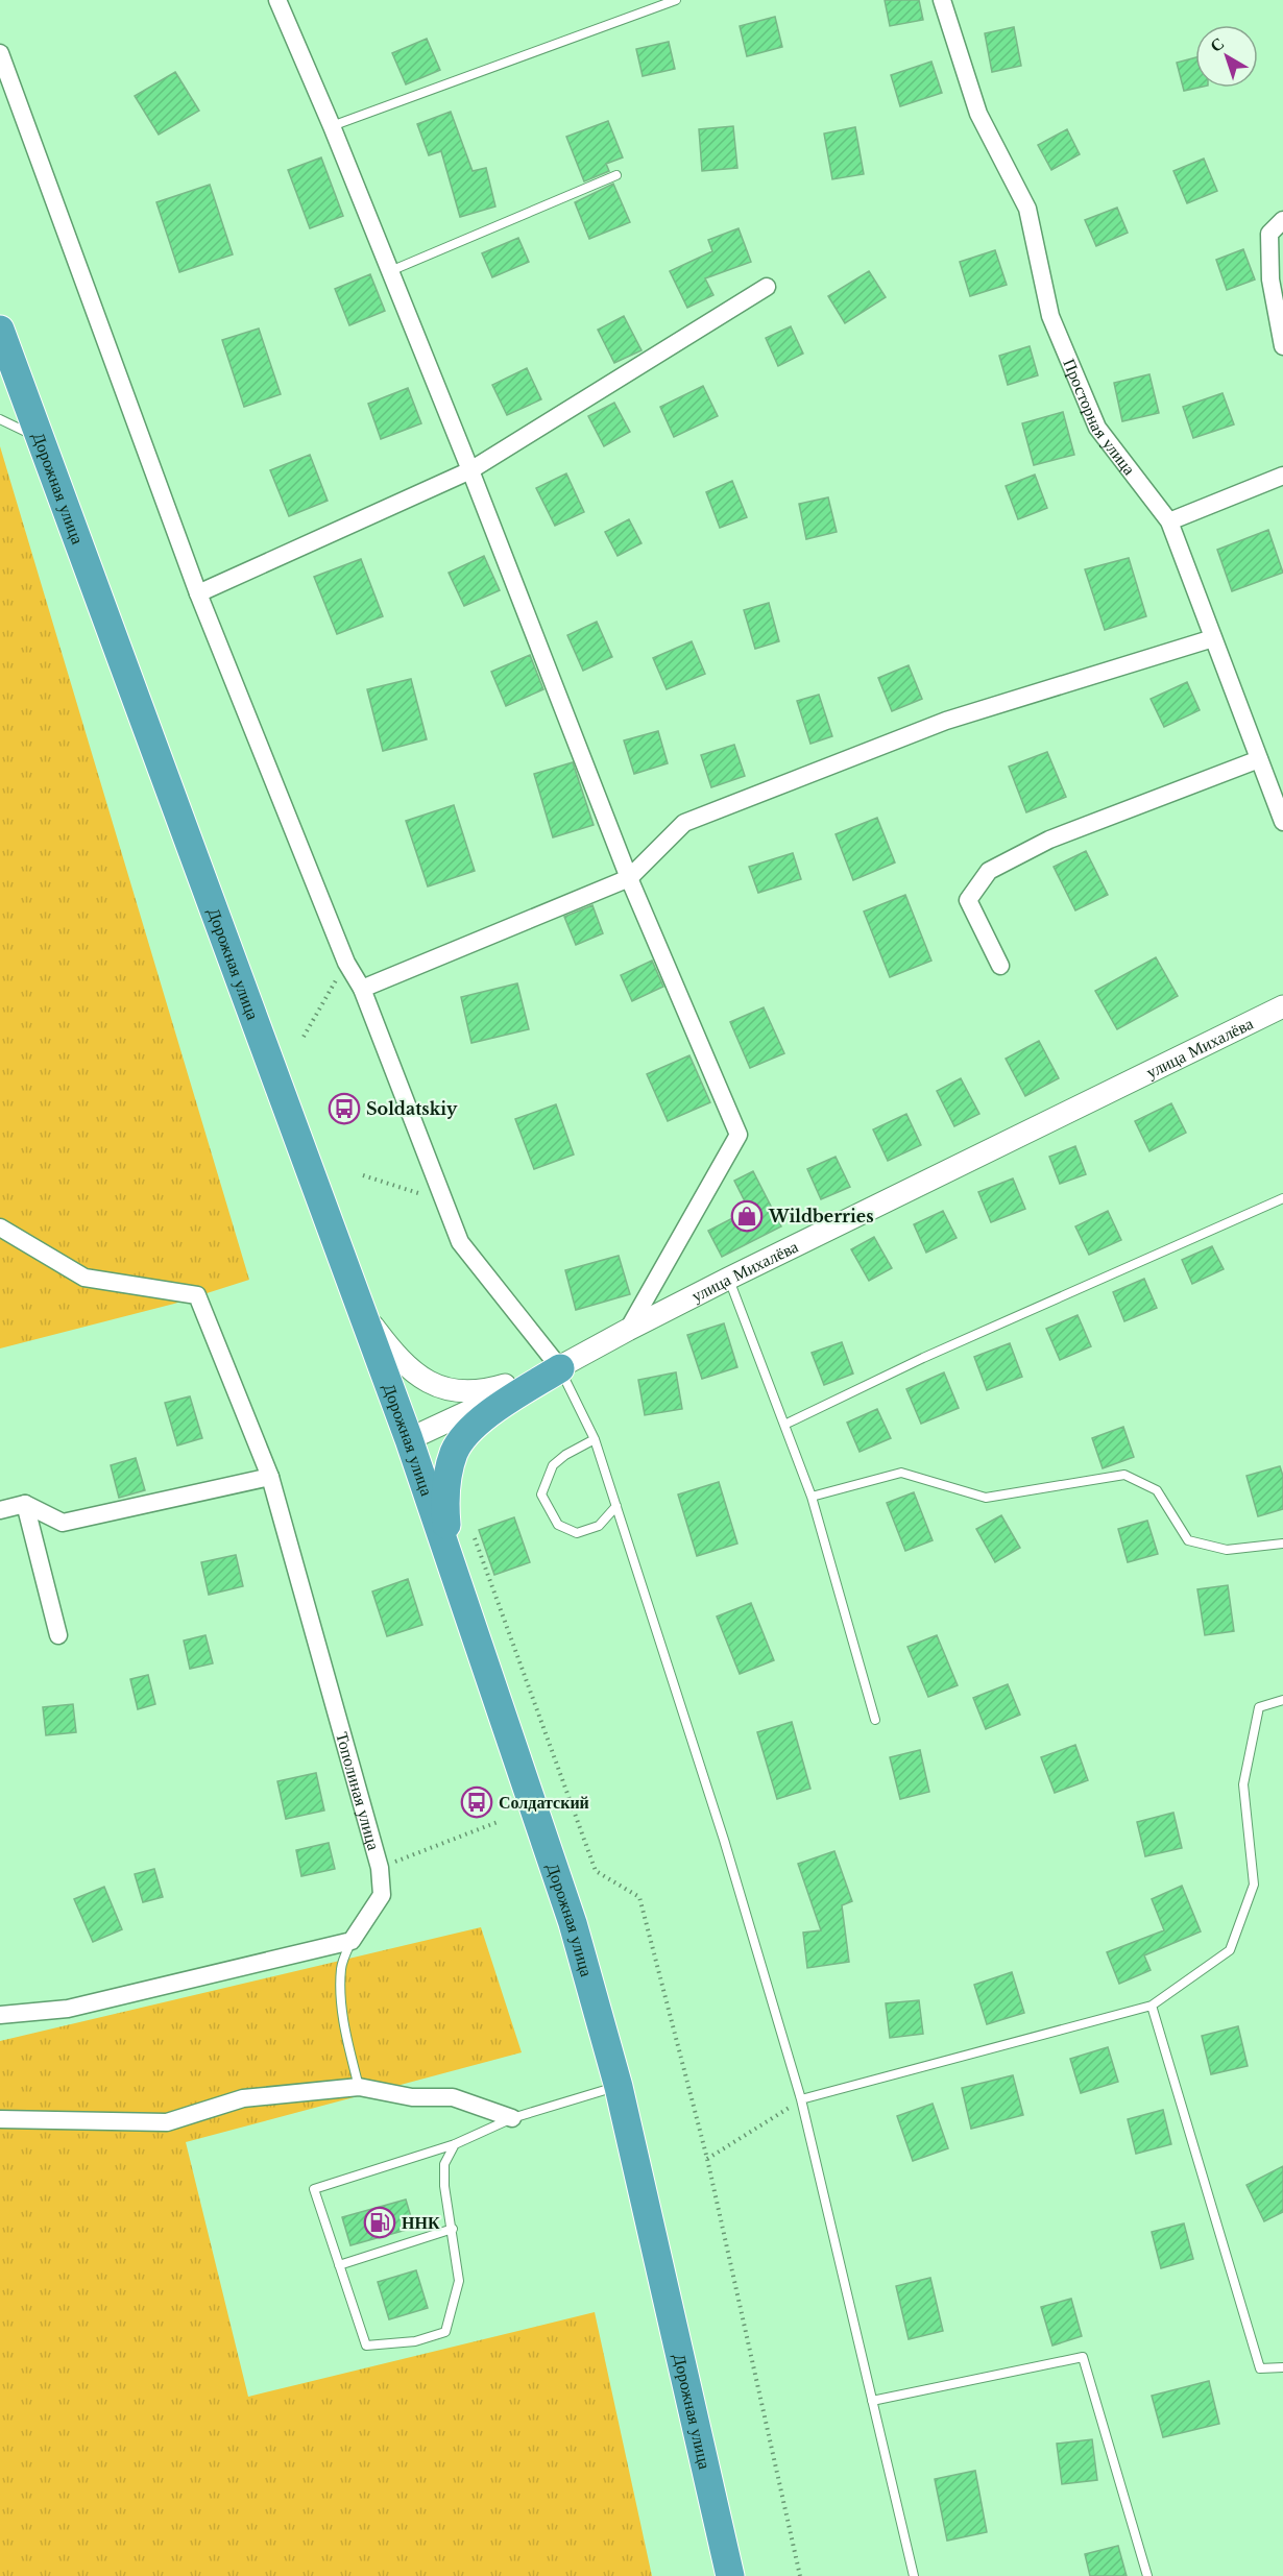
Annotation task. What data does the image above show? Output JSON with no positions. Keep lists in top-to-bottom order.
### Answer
{
  "streets": {
    "highway": ["Дорожная улица"],
    "street": ["Просторная улица", "улица Михалёва", "Тополиная улица"]
  },
  "crossings": [
    ["Дорожная улица", "улица Михалёва"]
  ],
  "places": {
    "bus stop": ["Soldatskiy", "Солдатский"],
    "shop": ["Wildberries"],
    "fuel station": ["ННК"]
  },
  "north": "top left"
}
